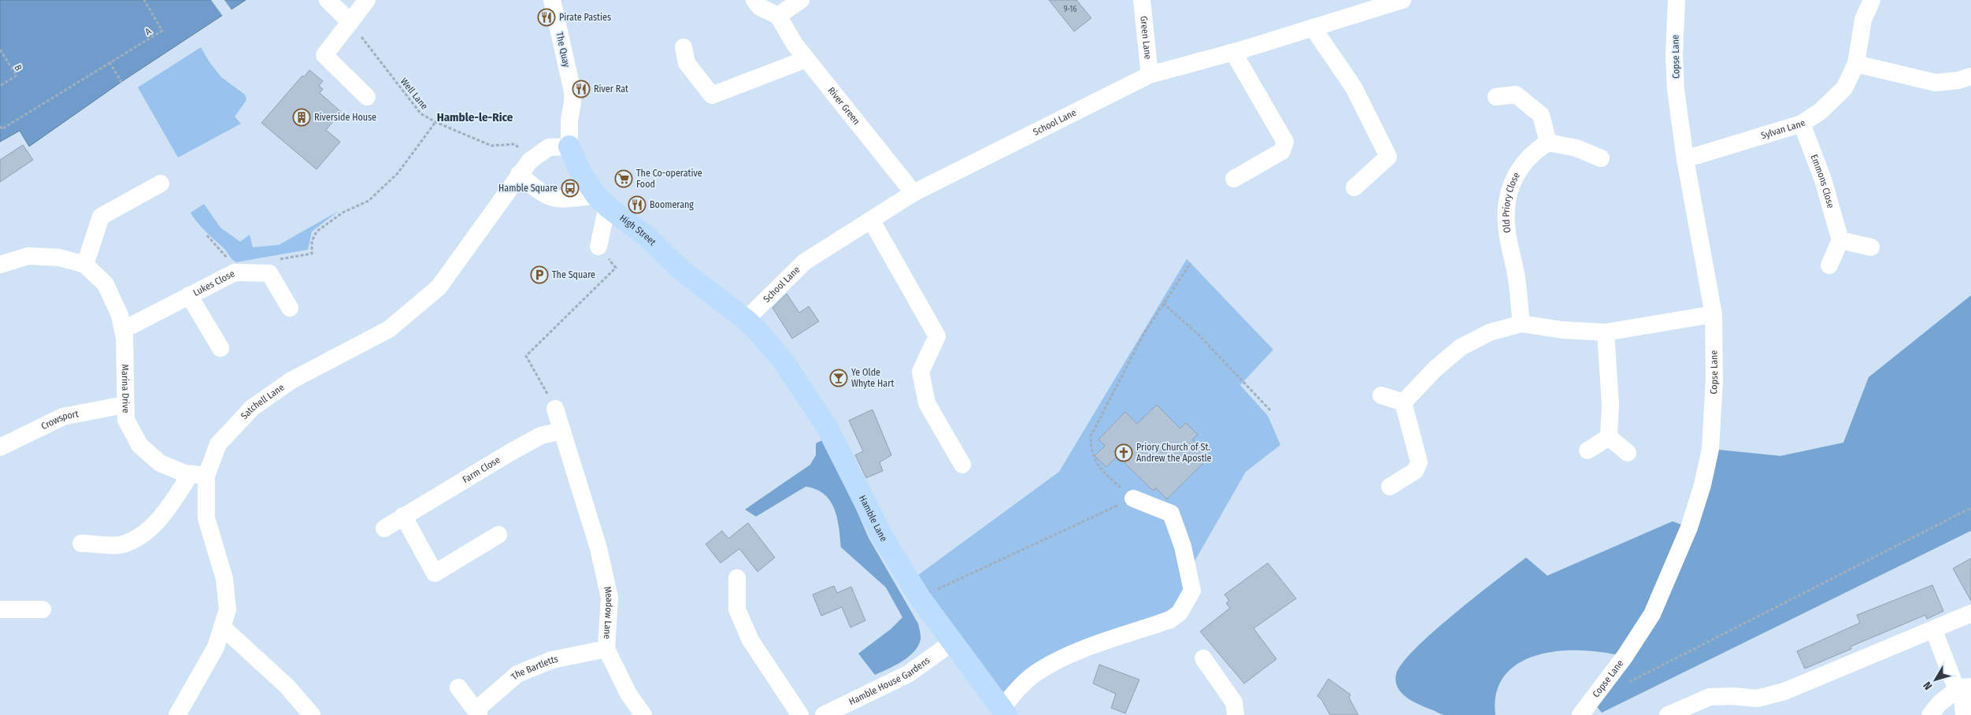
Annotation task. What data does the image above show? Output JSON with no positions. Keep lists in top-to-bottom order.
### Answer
{
  "streets": {
    "main road": ["High Street", "Hamble Lane"],
    "street": [
      "Green Lane",
      "The Quay",
      "Copse Lane",
      "River Green",
      "School Lane",
      "Sylvan Lane",
      "Emmons Close",
      "Old Priory Close",
      "Lukes Close",
      "Marina Drive",
      "Satchell Lane",
      "Crowsport",
      "Farm Close",
      "Meadow Lane",
      "The Bartletts",
      "Hamble House Gardens"
    ],
    "path": ["A", "B", "Well Lane"]
  },
  "crossings": [
    ["Green Lane", "School Lane"],
    ["Copse Lane", "Sylvan Lane"],
    ["Well Lane", "Satchell Lane"],
    ["River Green", "School Lane"],
    ["School Lane", "High Street"],
    ["School Lane", "Hamble Lane"],
    ["Sylvan Lane", "Emmons Close"],
    ["High Street", "Hamble Lane"],
    ["Lukes Close", "Marina Drive"],
    ["Marina Drive", "Satchell Lane"],
    ["Marina Drive", "Crowsport"],
    ["Farm Close", "Meadow Lane"],
    ["Hamble Lane", "Hamble House Gardens"],
    ["Meadow Lane", "The Bartletts"]
  ],
  "districts": ["Hamble-le-Rice"],
  "places": {
    "restaurant": ["Pirate Pasties", "River Rat", "Boomerang"],
    "building": ["Riverside House"],
    "supermarket": ["The Co-operative Food"],
    "bus stop": ["Hamble Square"],
    "parking": ["The Square"],
    "bar": ["Ye Olde Whyte Hart"],
    "church": ["Priory Church of St. Andrew the Apostle"]
  },
  "house_numbers": ["9-16"],
  "north": "bottom left"
}
